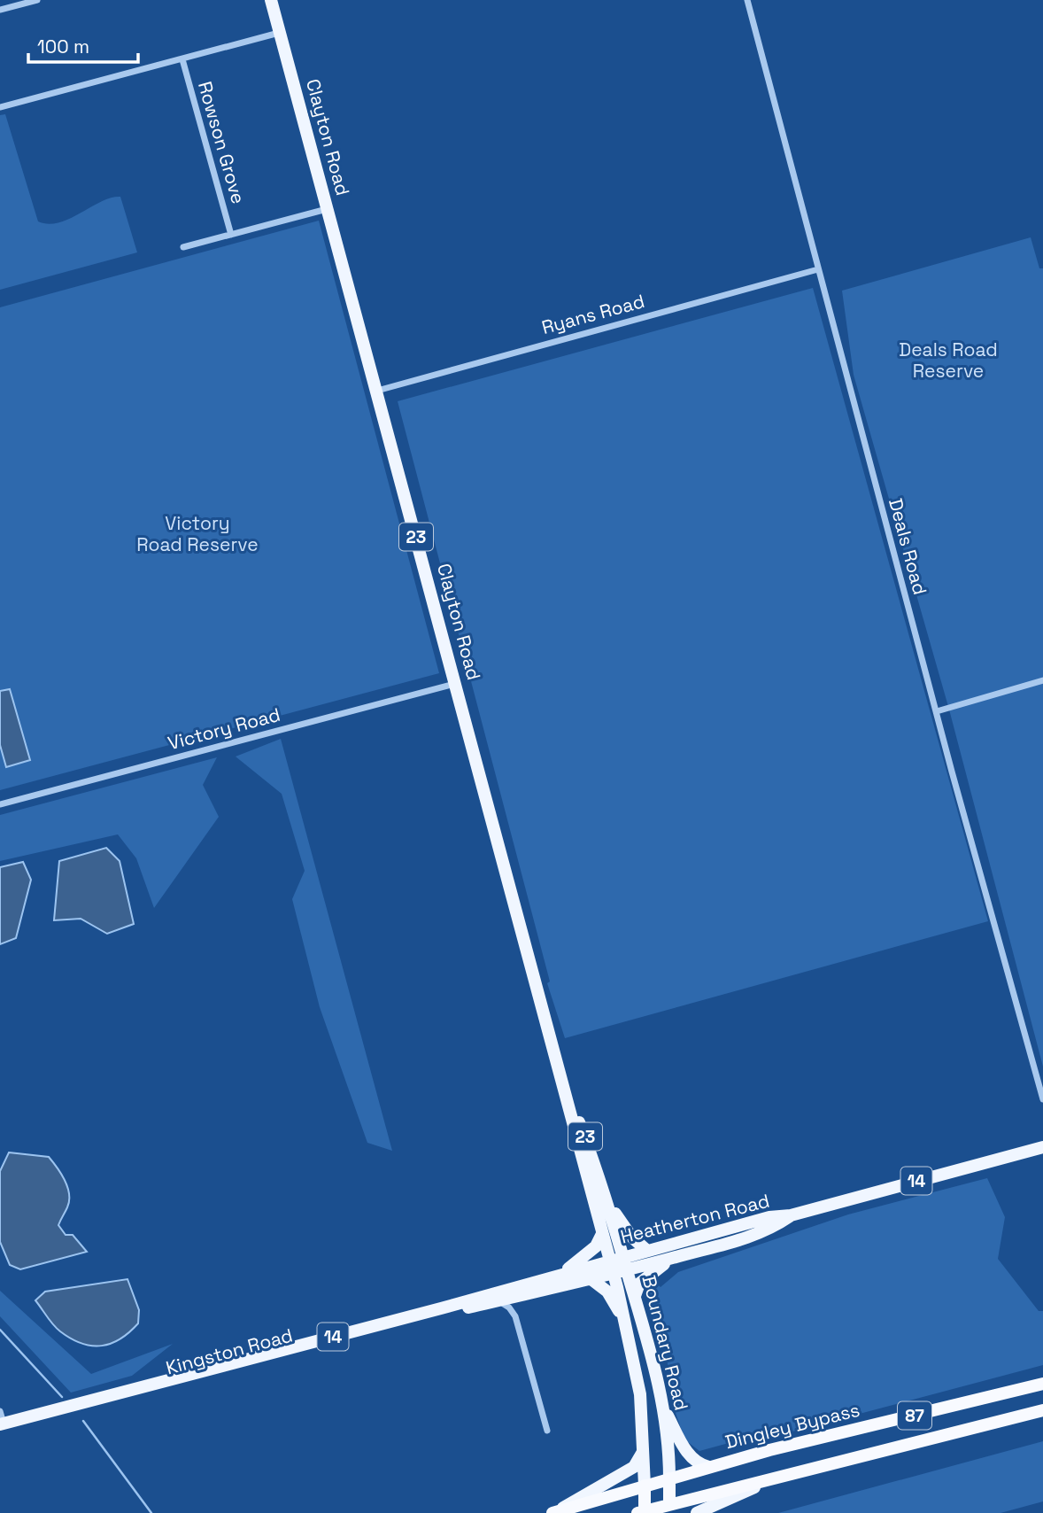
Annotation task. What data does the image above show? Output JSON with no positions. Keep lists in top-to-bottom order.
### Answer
{
  "streets": {
    "highway": [
      "23",
      "Boundary Road",
      "87",
      "Dingley Bypass"
    ],
    "main road": [
      "Clayton Road",
      "14",
      "Heatherton Road",
      "Kingston Road"
    ],
    "street": [
      "Rowson Grove",
      "Ryans Road",
      "Deals Road",
      "Victory Road"
    ]
  },
  "crossings": [
    ["Clayton Road", "Ryans Road"],
    ["Clayton Road", "Victory Road"],
    ["Clayton Road", "Heatherton Road"],
    ["Clayton Road", "Boundary Road"],
    ["Clayton Road", "Kingston Road"],
    ["Ryans Road", "Deals Road"],
    ["Heatherton Road", "Boundary Road"],
    ["Heatherton Road", "Kingston Road"],
    ["Boundary Road", "Kingston Road"],
    ["Boundary Road", "87"],
    ["Boundary Road", "Dingley Bypass"]
  ],
  "parks": ["Deals Road Reserve", "Victory Road Reserve"],
  "scale_bar": "100 m"
}
